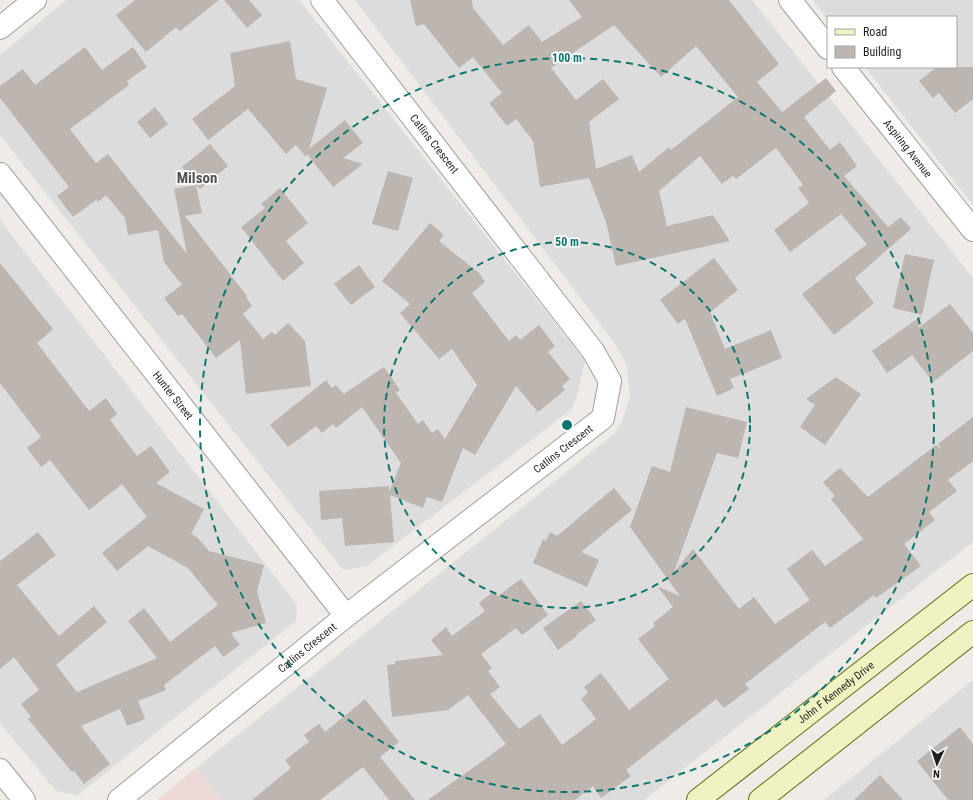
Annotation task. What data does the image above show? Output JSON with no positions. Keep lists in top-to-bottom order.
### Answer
{
  "streets": {
    "main road": ["John F Kennedy Drive"],
    "street": ["Catlins Crescent", "Aspiring Avenue", "Hunter Street"]
  },
  "crossings": [
    ["Catlins Crescent", "Hunter Street"]
  ],
  "districts": ["Milson"],
  "legend": ["Road", "Building"],
  "north": "bottom",
  "rings": ["100 m", "50 m"]
}
